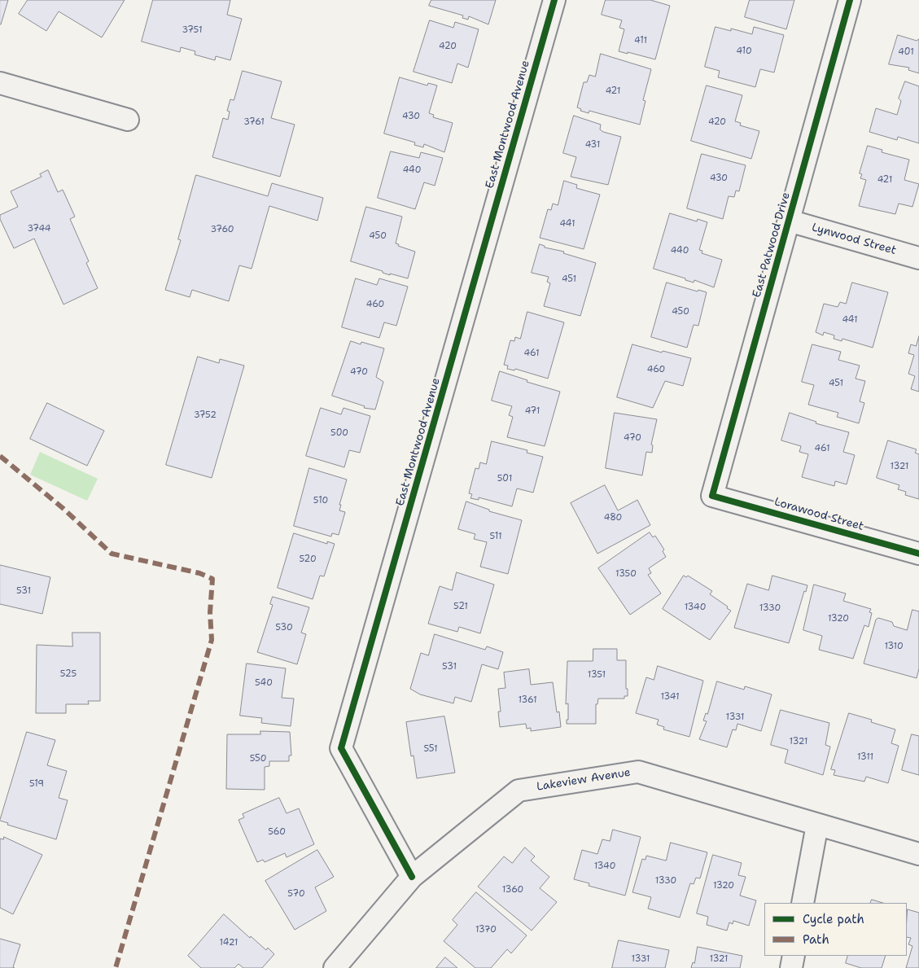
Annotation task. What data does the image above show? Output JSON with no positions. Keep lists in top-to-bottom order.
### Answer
{
  "streets": {
    "street": [
      "East Montwood Avenue",
      "Lynwood Street",
      "East Patwood Drive",
      "Lorawood Street",
      "Lakeview Avenue"
    ]
  },
  "crossings": [
    ["East Montwood Avenue", "Lakeview Avenue"],
    ["Lynwood Street", "East Patwood Drive"],
    ["East Patwood Drive", "Lorawood Street"]
  ],
  "house_numbers": [
    "3751",
    "411",
    "420",
    "410",
    "401",
    "421",
    "430",
    "3761",
    "420",
    "431",
    "440",
    "430",
    "421",
    "441",
    "3744",
    "3760",
    "450",
    "440",
    "451",
    "460",
    "450",
    "441",
    "461",
    "460",
    "470",
    "451",
    "471",
    "3752",
    "500",
    "470",
    "461",
    "1321",
    "501",
    "510",
    "480",
    "511",
    "520",
    "1350",
    "531",
    "521",
    "1340",
    "1330",
    "1320",
    "530",
    "1310",
    "531",
    "525",
    "1351",
    "540",
    "1341",
    "1361",
    "1331",
    "1321",
    "551",
    "1311",
    "550",
    "519",
    "560",
    "1340",
    "1330",
    "1320",
    "1360",
    "570",
    "1370",
    "1421",
    "1331",
    "1321"
  ],
  "legend": ["Cycle path", "Path"]
}
